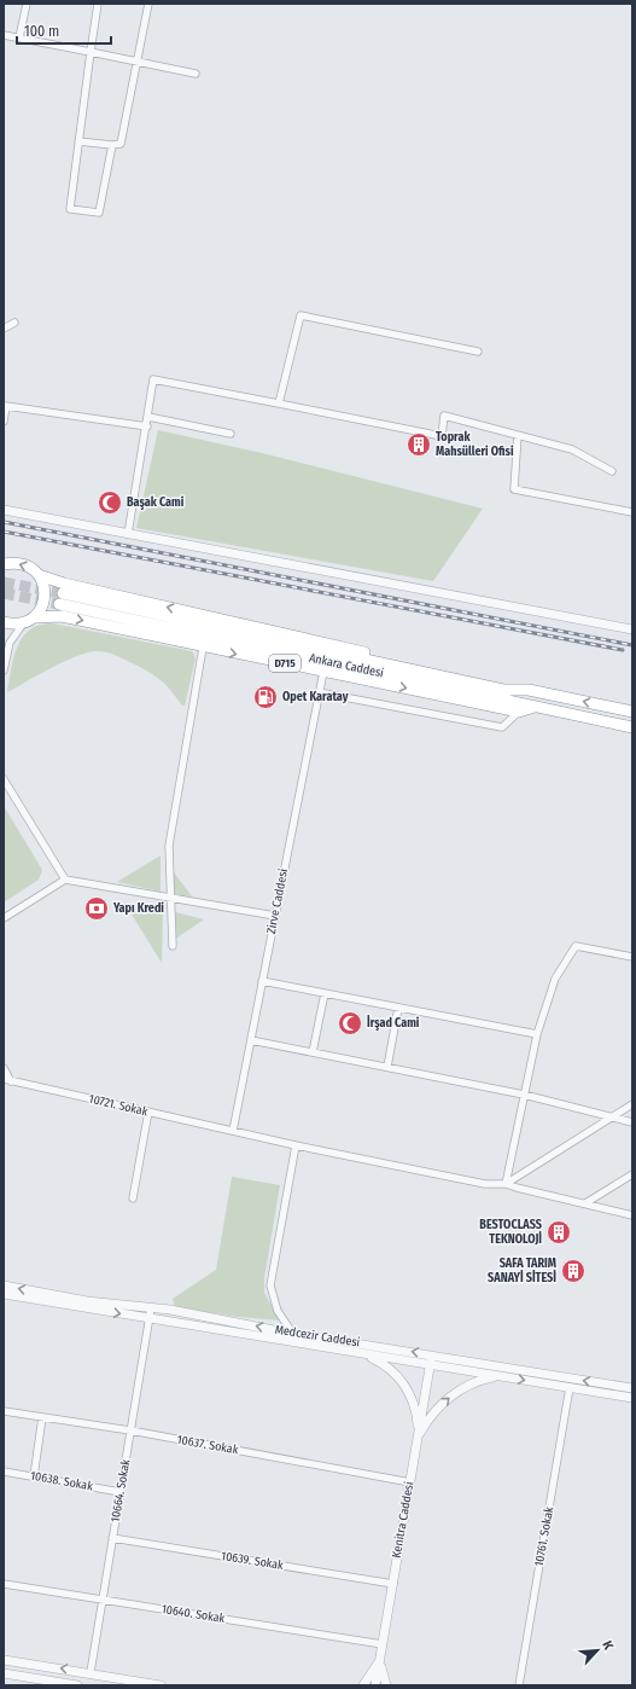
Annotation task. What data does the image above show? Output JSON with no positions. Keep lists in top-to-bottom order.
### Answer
{
  "streets": {
    "highway": ["D715", "Ankara Caddesi"],
    "street": [
      "Zirve Caddesi",
      "10721. Sokak",
      "Medcezir Caddesi",
      "10637. Sokak",
      "10638. Sokak",
      "10664. Sokak",
      "Kenitra Caddesi",
      "10761. Sokak",
      "10639. Sokak",
      "10640. Sokak"
    ]
  },
  "crossings": [
    ["D715", "Ankara Caddesi"],
    ["D715", "Zirve Caddesi"],
    ["Zirve Caddesi", "10721. Sokak"],
    ["Medcezir Caddesi", "10664. Sokak"],
    ["Medcezir Caddesi", "Kenitra Caddesi"],
    ["Medcezir Caddesi", "10761. Sokak"],
    ["10637. Sokak", "10664. Sokak"],
    ["10637. Sokak", "Kenitra Caddesi"],
    ["10638. Sokak", "10664. Sokak"],
    ["10664. Sokak", "10639. Sokak"],
    ["10664. Sokak", "10640. Sokak"],
    ["Kenitra Caddesi", "10639. Sokak"],
    ["Kenitra Caddesi", "10640. Sokak"]
  ],
  "places": {
    "building": ["Toprak Mahsülleri Ofisi", "BESTOCLASS TEKNOLOJİ", "SAFA TARIM SANAYİ SİTESİ"],
    "mosque": ["Başak Cami", "İrşad Cami"],
    "fuel station": ["Opet Karatay"],
    "bank": ["Yapı Kredi"]
  },
  "scale_bar": "100 m",
  "north": "top right"
}
